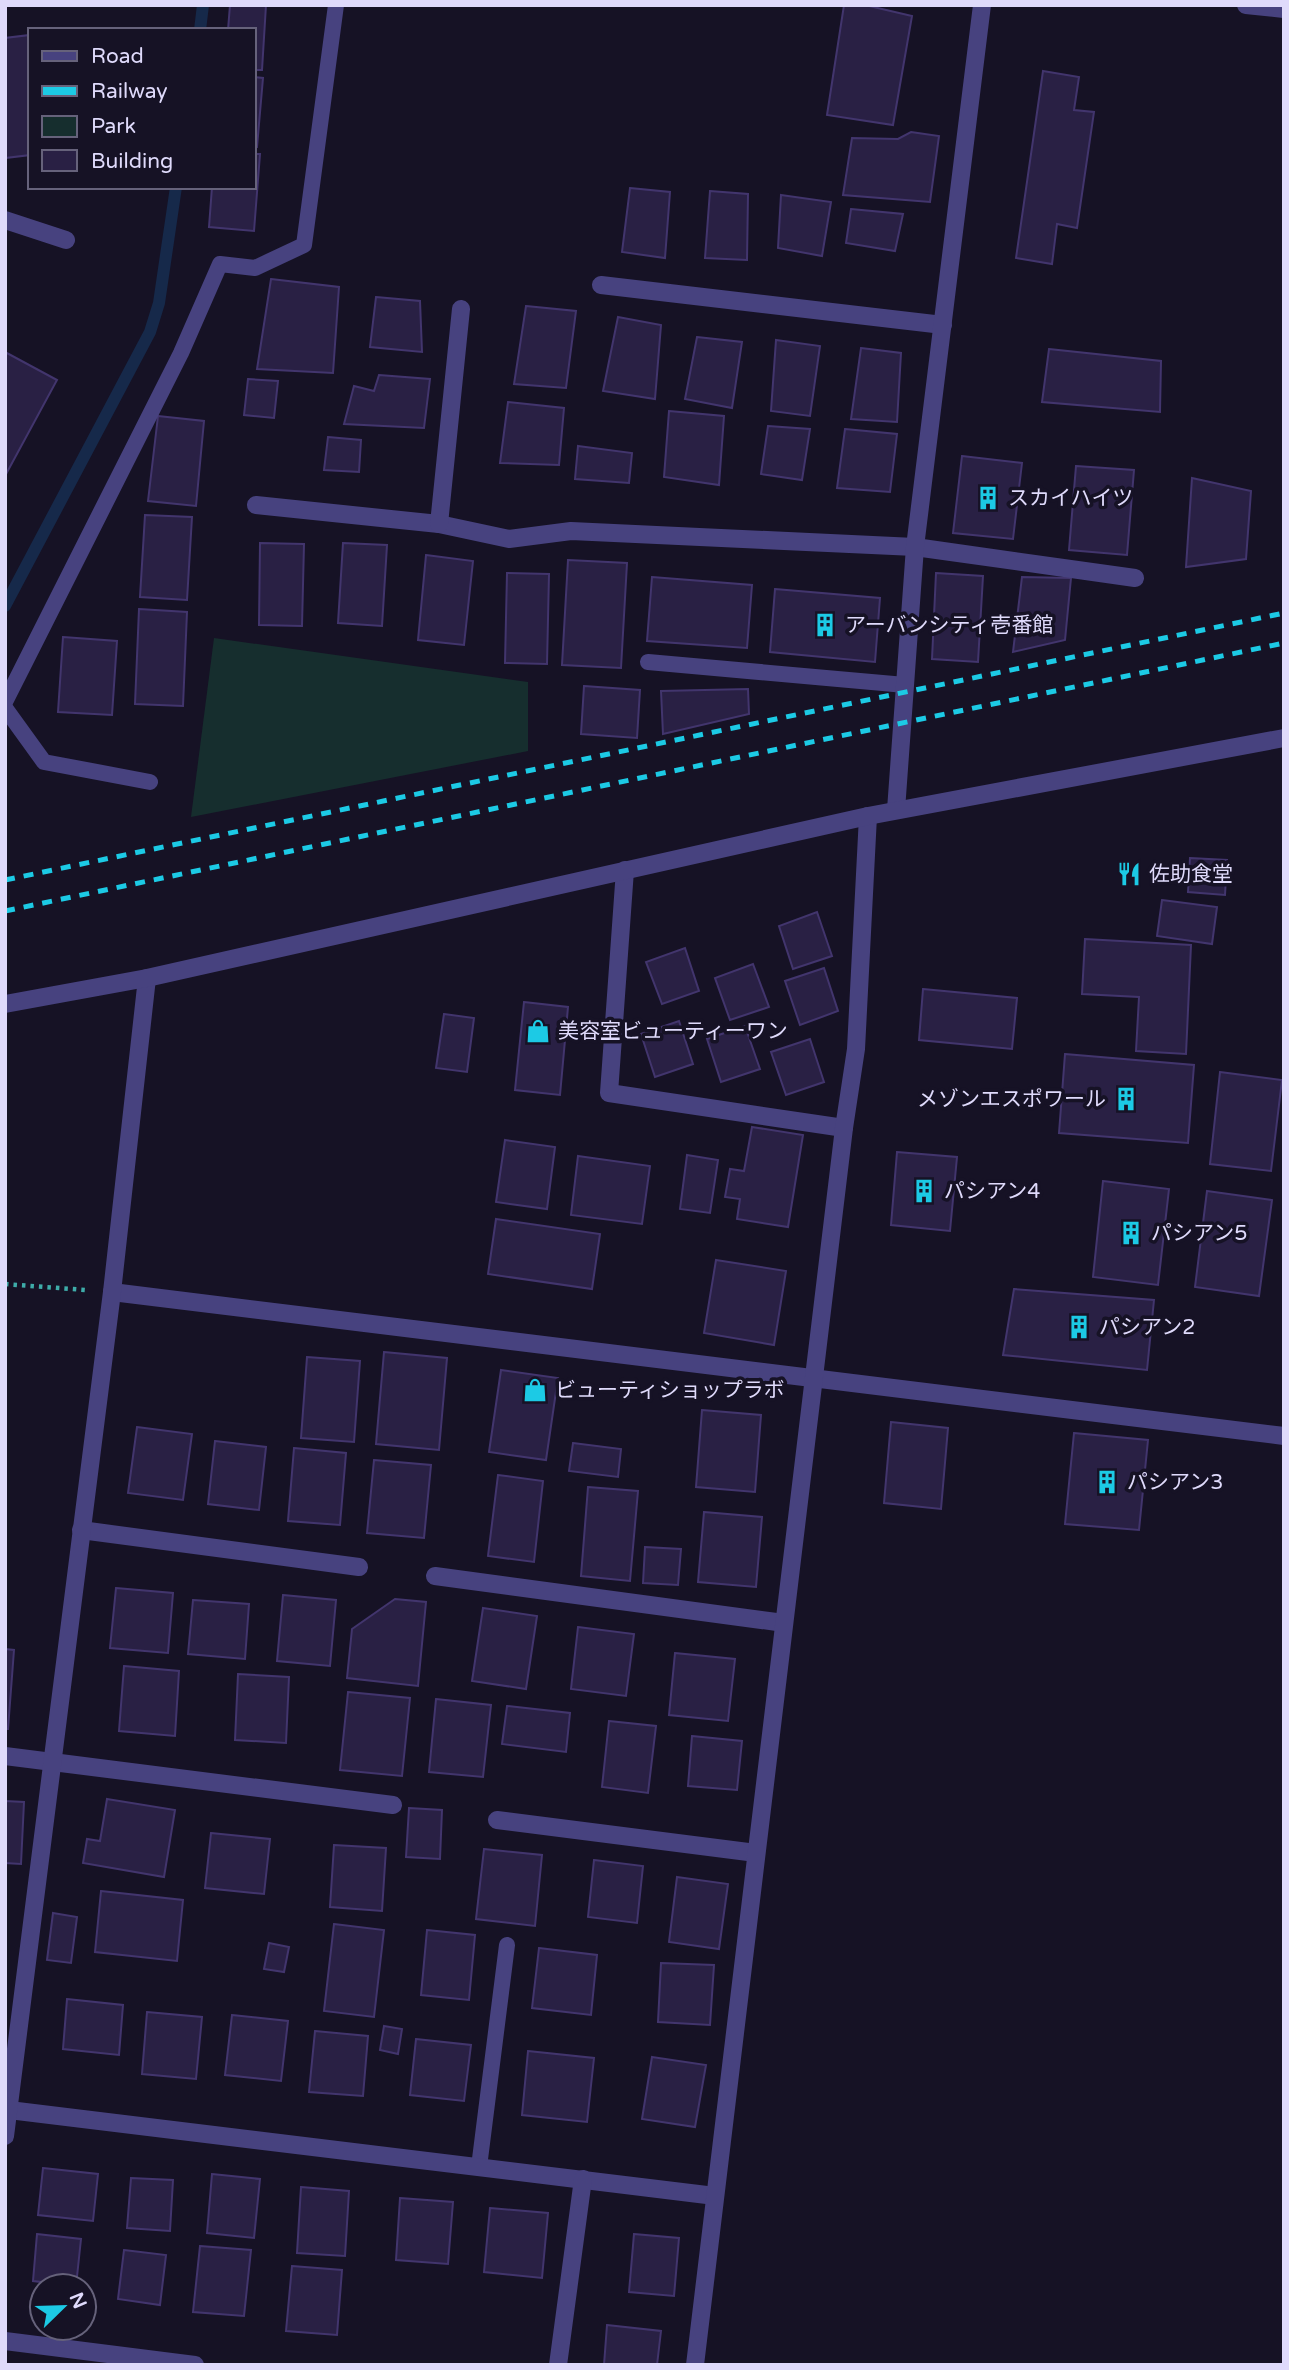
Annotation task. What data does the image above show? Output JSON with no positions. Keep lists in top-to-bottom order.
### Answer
{
  "places": {
    "building": [
      "スカイハイツ",
      "アーバンシティ壱番館",
      "メゾンエスポワール",
      "パシアン4",
      "パシアン5",
      "パシアン2",
      "パシアン3"
    ],
    "restaurant": ["佐助食堂"],
    "shop": ["美容室ビューティーワン", "ビューティショップラボ"]
  },
  "legend": [
    "Road",
    "Railway",
    "Park",
    "Building"
  ],
  "north": "top right"
}
